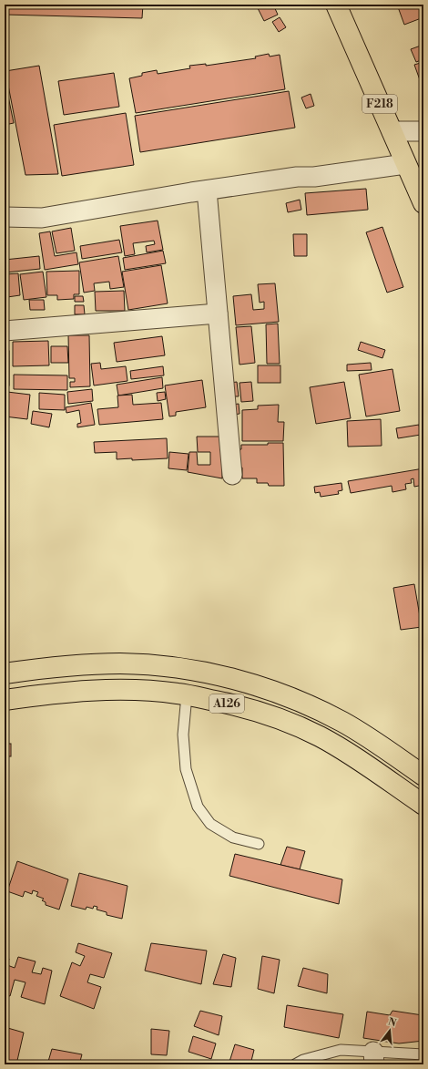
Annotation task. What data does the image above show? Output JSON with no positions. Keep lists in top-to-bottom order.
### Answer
{
  "streets": {
    "main road": ["F218", "A126"]
  },
  "north": "top"
}
